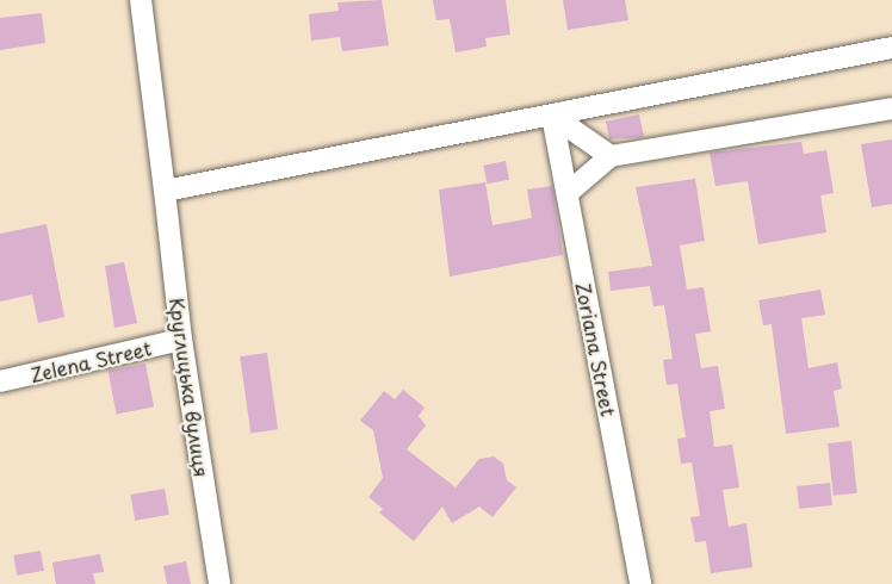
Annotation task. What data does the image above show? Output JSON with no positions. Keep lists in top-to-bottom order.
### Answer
{
  "streets": {
    "street": ["Zoriana Street", "Zelena Street", "Круглицька вулиця"]
  },
  "crossings": [
    ["Zelena Street", "Круглицька вулиця"]
  ]
}
